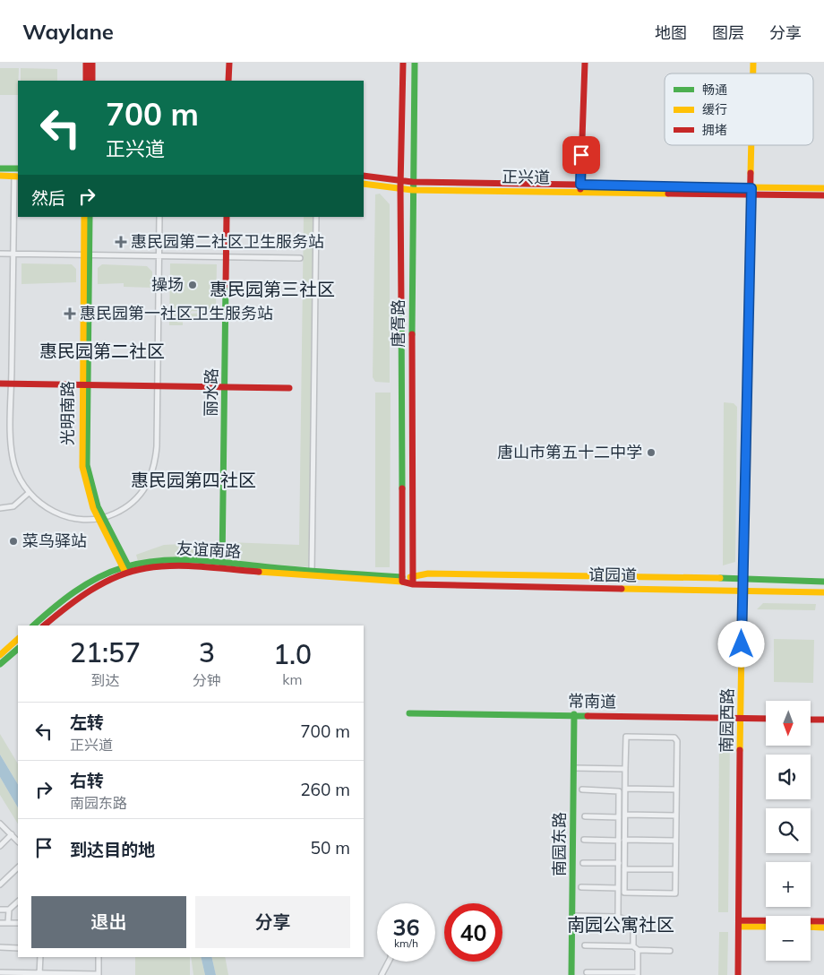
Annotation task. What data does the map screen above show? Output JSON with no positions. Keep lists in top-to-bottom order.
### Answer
{
  "streets": {
    "main road": [
      "正兴道",
      "唐胥路",
      "丽水路",
      "光明南路",
      "友谊南路",
      "谊园道",
      "常南道",
      "南园西路",
      "南园东路"
    ]
  },
  "crossings": [
    ["正兴道", "唐胥路"],
    ["正兴道", "南园西路"],
    ["唐胥路", "友谊南路"],
    ["唐胥路", "谊园道"],
    ["丽水路", "友谊南路"],
    ["光明南路", "友谊南路"],
    ["友谊南路", "谊园道"],
    ["谊园道", "南园西路"],
    ["常南道", "南园西路"],
    ["常南道", "南园东路"]
  ],
  "districts": [
    "惠民园第三社区",
    "惠民园第二社区",
    "惠民园第四社区",
    "南园公寓社区"
  ],
  "places": {
    "health": ["惠民园第二社区卫生服务站", "惠民园第一社区卫生服务站"],
    "other": ["操场", "唐山市第五十二中学", "菜鸟驿站"]
  },
  "legend": ["畅通", "缓行", "拥堵"],
  "north": "bottom",
  "page": {
    "header": "Waylane",
    "nav": ["地图", "图层", "分享"],
    "turn": ["700 m", "正兴道"],
    "then": "然后",
    "eta": [
      "21:57",
      "到达",
      "3",
      "分钟",
      "1.0",
      "km"
    ],
    "map_buttons": ["+", "−"],
    "list": [
      {
        "name": "左转",
        "note": "正兴道",
        "value": "700 m"
      },
      {
        "name": "右转",
        "note": "南园东路",
        "value": "260 m"
      },
      {
        "name": "到达目的地",
        "value": "50 m"
      }
    ],
    "buttons": ["退出", "分享"],
    "speed": "36 km/h",
    "limit": "40"
  }
}
